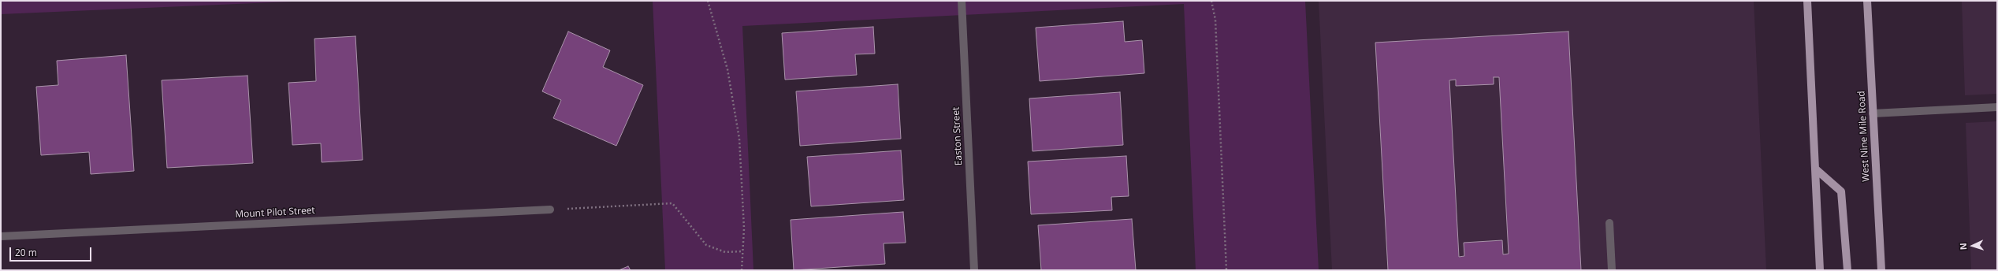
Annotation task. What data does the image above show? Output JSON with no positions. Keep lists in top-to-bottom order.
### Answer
{
  "streets": {
    "main road": ["West Nine Mile Road"],
    "street": ["Easton Street", "Mount Pilot Street"]
  },
  "scale_bar": "20 m",
  "north": "left"
}
